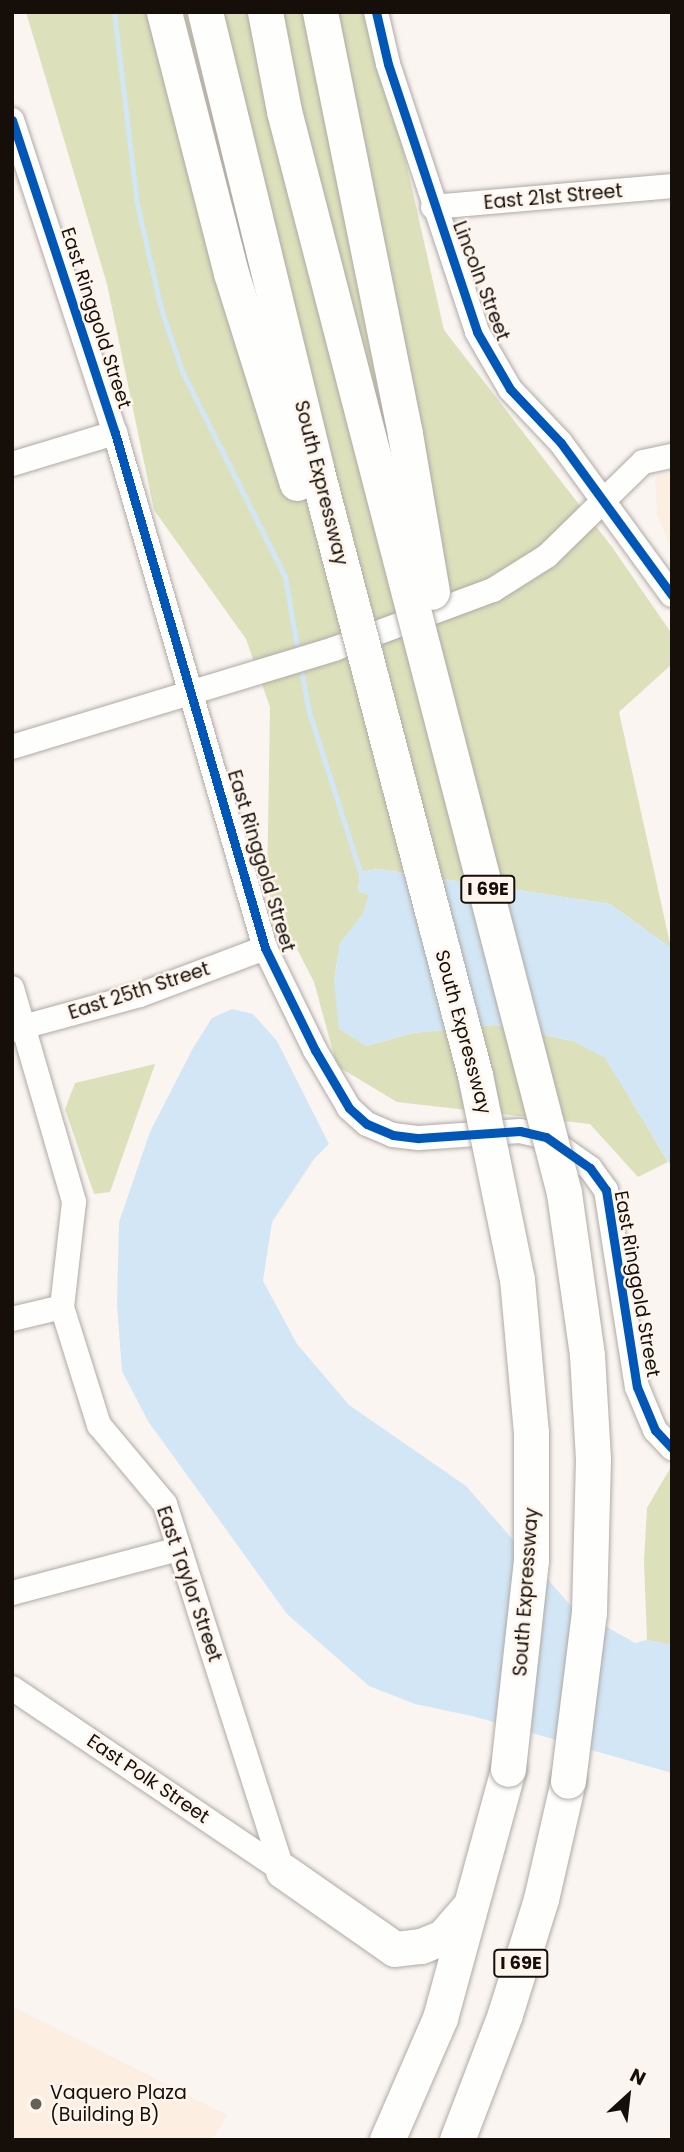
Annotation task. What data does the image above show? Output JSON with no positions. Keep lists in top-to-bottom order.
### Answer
{
  "streets": {
    "highway": ["South Expressway", "I 69E"],
    "street": [
      "East 21st Street",
      "Lincoln Street",
      "East Ringgold Street",
      "East 25th Street",
      "East Taylor Street",
      "East Polk Street"
    ]
  },
  "crossings": [
    ["East 21st Street", "Lincoln Street"],
    ["East Ringgold Street", "East 25th Street"],
    ["East 25th Street", "East Taylor Street"],
    ["East Taylor Street", "East Polk Street"]
  ],
  "places": ["Vaquero Plaza (Building B)"],
  "north": "top right"
}
